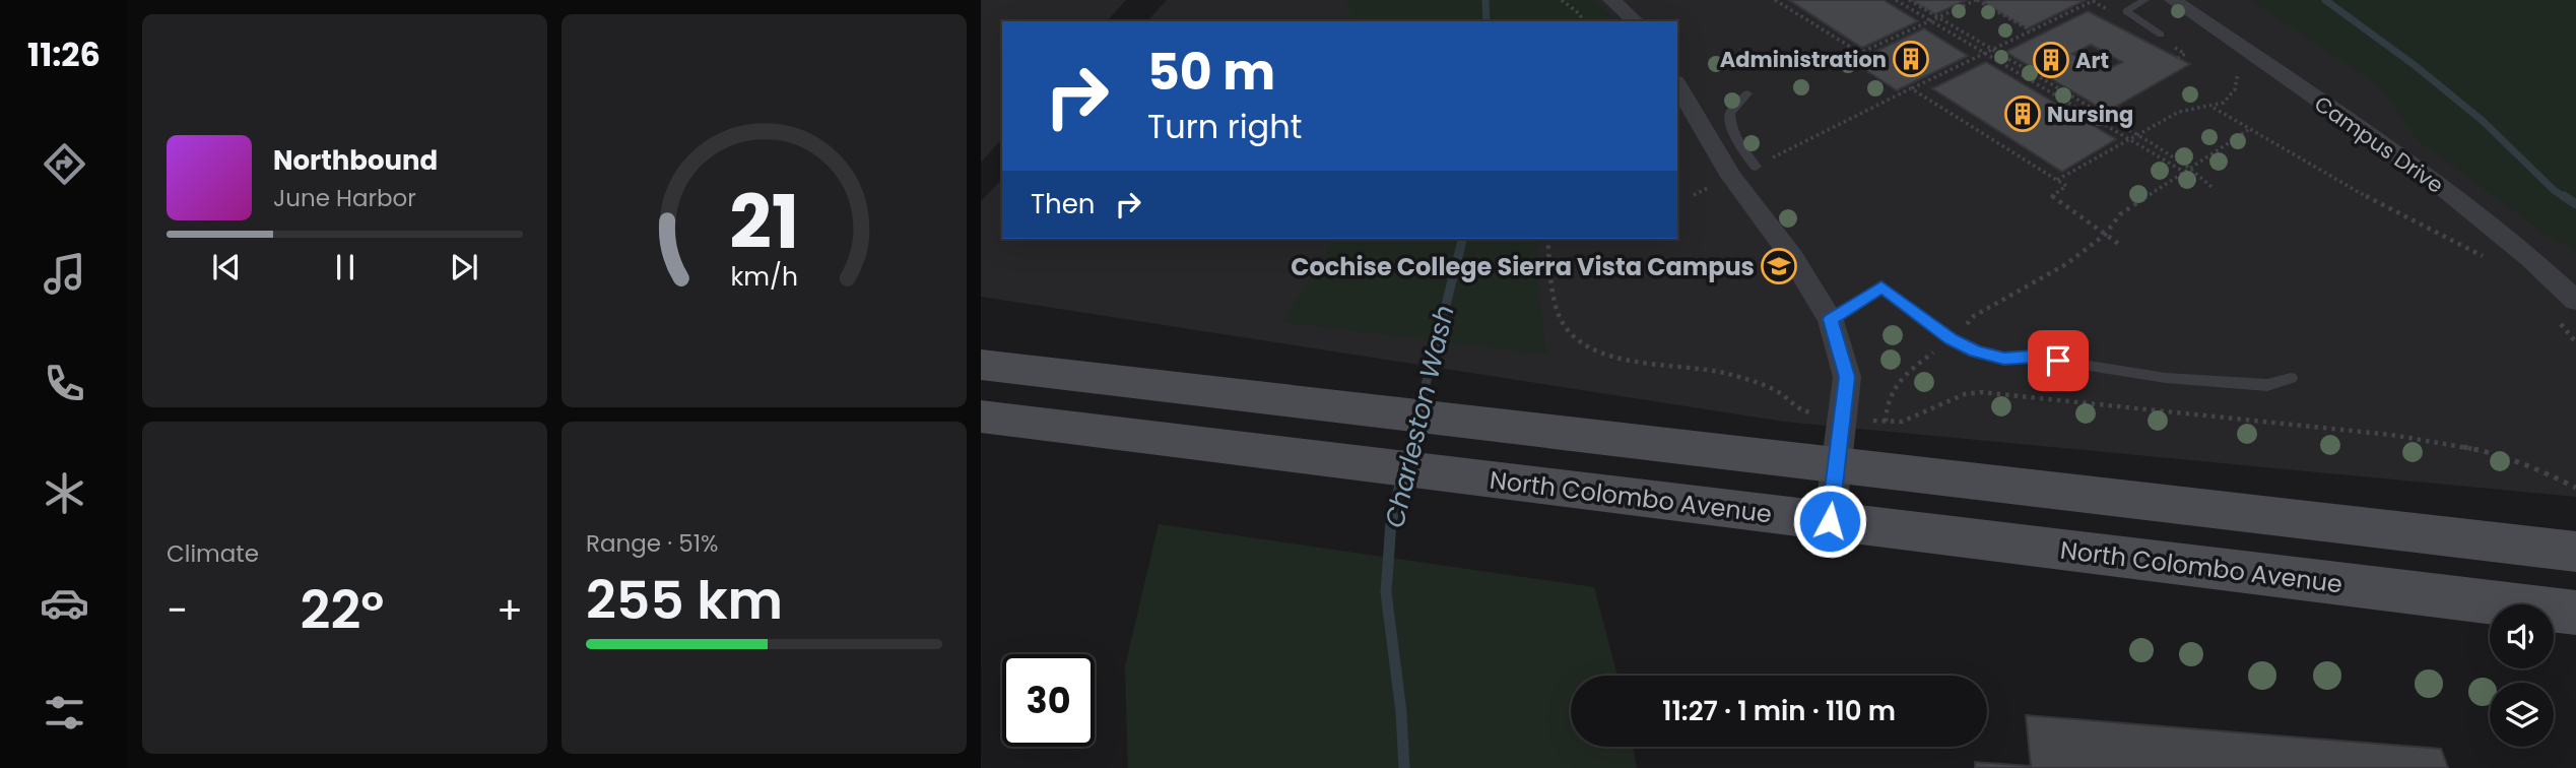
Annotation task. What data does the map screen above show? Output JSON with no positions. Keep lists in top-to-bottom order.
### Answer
{
  "streets": {
    "street": ["Campus Drive", "North Colombo Avenue"]
  },
  "water": ["Charleston Wash"],
  "places": {
    "building": ["Administration", "Art", "Nursing"],
    "school or university": ["Cochise College Sierra Vista Campus"]
  },
  "page": {
    "tabs": "11:26",
    "turn": ["50 m", "Turn right"],
    "song": ["Northbound", "June Harbor"],
    "then": "Then",
    "tile": [
      "Climate",
      ["Range · 51%", "255 km"]
    ],
    "heat": ["−", "22°", "+"],
    "limit": "30",
    "trip": "11:27 · 1 min · 110 m",
    "gauge": ["21", "km/h"]
  }
}
